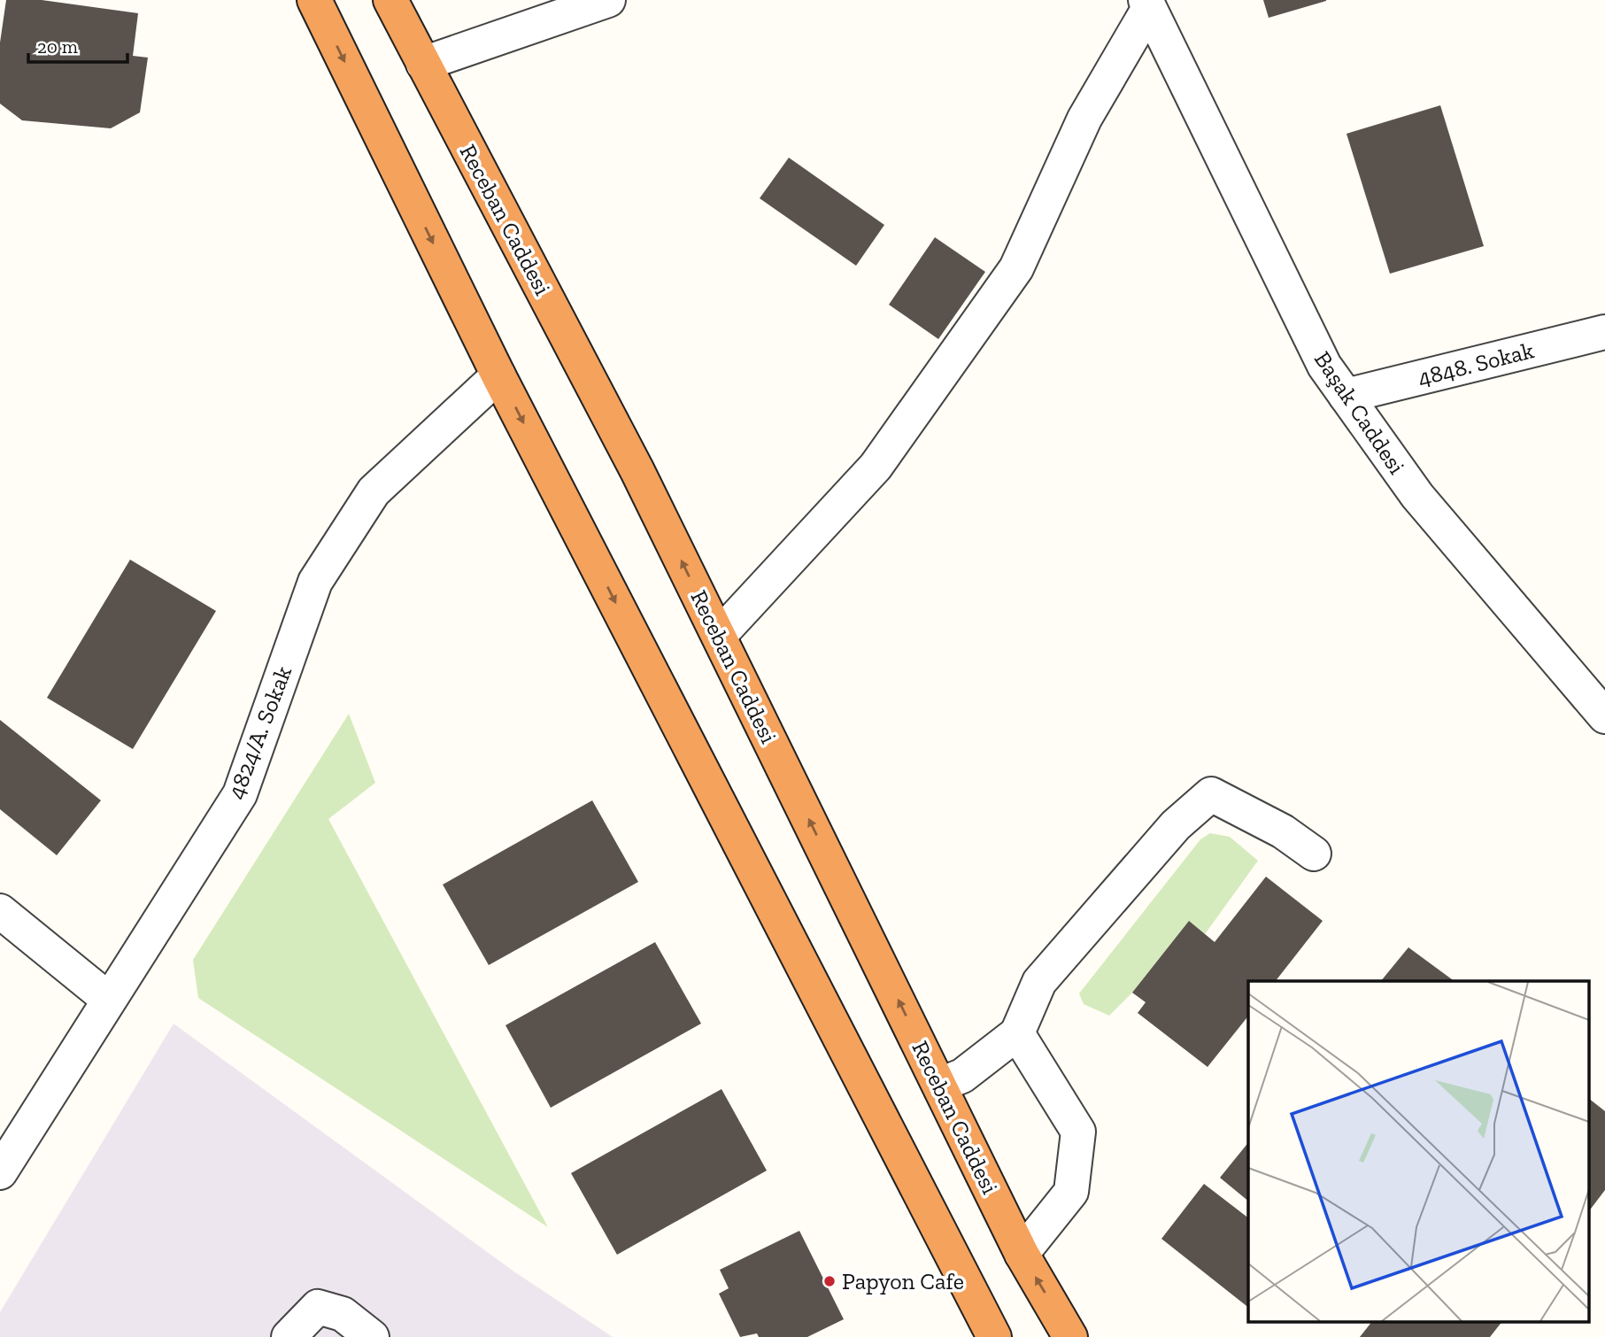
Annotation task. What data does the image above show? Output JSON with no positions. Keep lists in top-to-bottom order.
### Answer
{
  "streets": {
    "highway": ["Receban Caddesi"],
    "street": ["4848. Sokak", "Başak Caddesi", "4824/A. Sokak"]
  },
  "crossings": [
    ["4848. Sokak", "Başak Caddesi"]
  ],
  "places": ["Papyon Cafe"],
  "scale_bar": "20 m"
}
